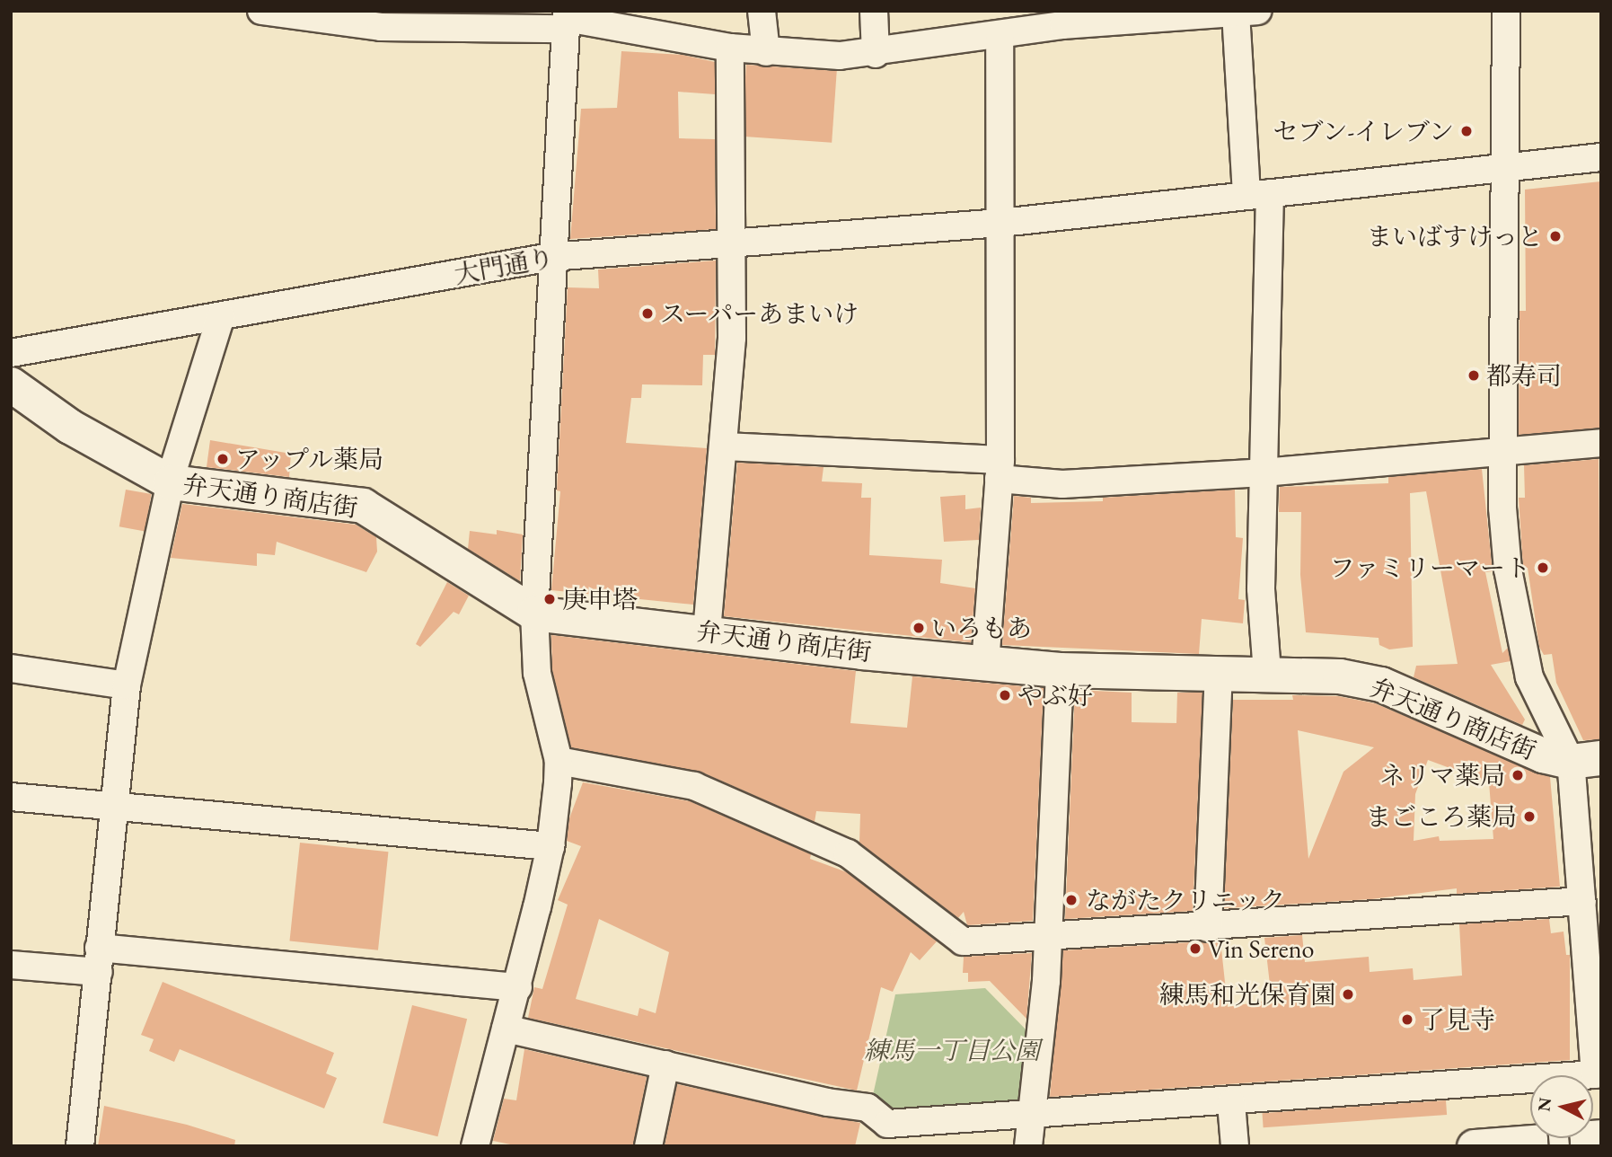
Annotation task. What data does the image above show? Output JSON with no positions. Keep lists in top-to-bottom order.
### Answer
{
  "streets": {
    "main road": ["弁天通り商店街"],
    "street": ["大門通り"]
  },
  "parks": ["練馬一丁目公園"],
  "places": [
    "セブン-イレブン",
    "まいばすけっと",
    "スーパーあまいけ",
    "都寿司",
    "アップル薬局",
    "ファミリーマート",
    "庚申塔",
    "いろもあ",
    "やぶ好",
    "ネリマ薬局",
    "まごころ薬局",
    "ながたクリニック",
    "Vin Sereno",
    "練馬和光保育園",
    "了見寺"
  ],
  "north": "left"
}
